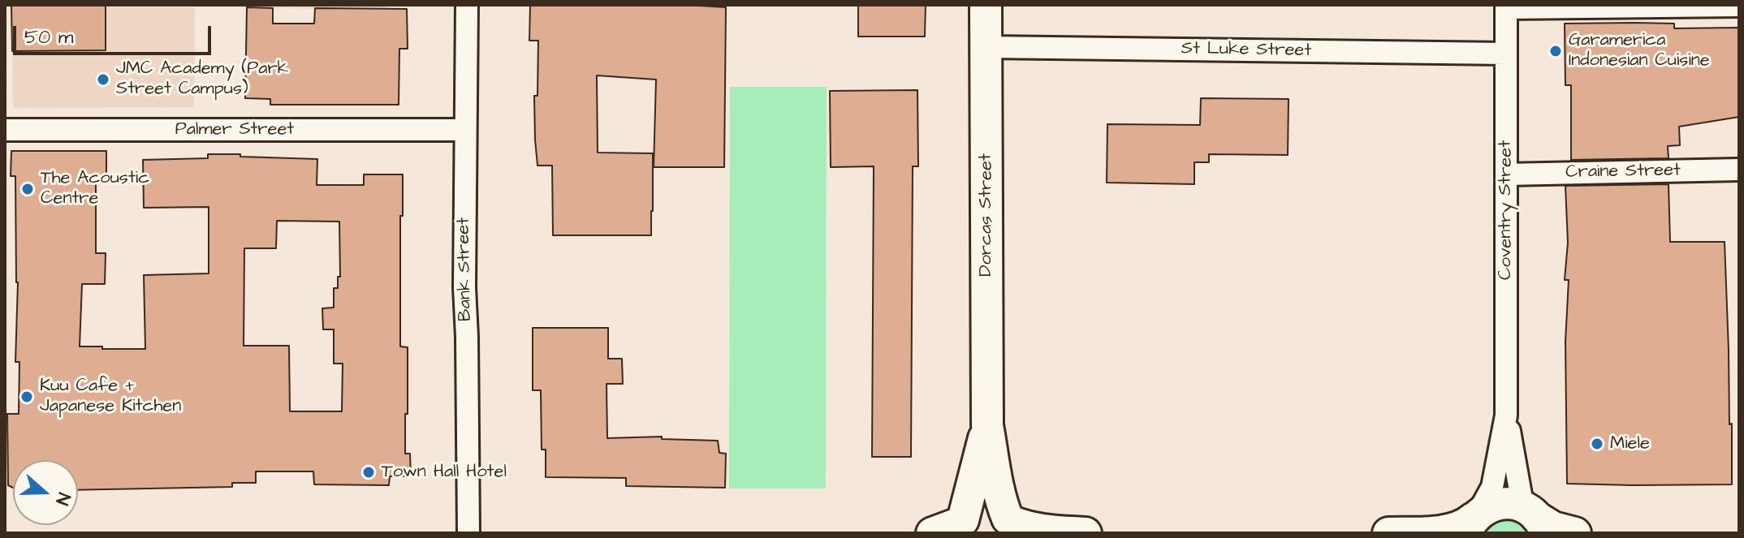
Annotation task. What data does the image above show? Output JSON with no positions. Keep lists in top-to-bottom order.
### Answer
{
  "streets": {
    "street": [
      "St Luke Street",
      "Palmer Street",
      "Craine Street",
      "Coventry Street",
      "Dorcas Street",
      "Bank Street"
    ]
  },
  "crossings": [
    ["St Luke Street", "Coventry Street"],
    ["St Luke Street", "Dorcas Street"],
    ["Palmer Street", "Bank Street"],
    ["Craine Street", "Coventry Street"]
  ],
  "places": [
    "Garamerica Indonesian Cuisine",
    "JMC Academy (Park Street Campus)",
    "The Acoustic Centre",
    "Kuu Cafe + Japanese Kitchen",
    "Miele",
    "Town Hall Hotel"
  ],
  "scale_bar": "50 m",
  "north": "right"
}
